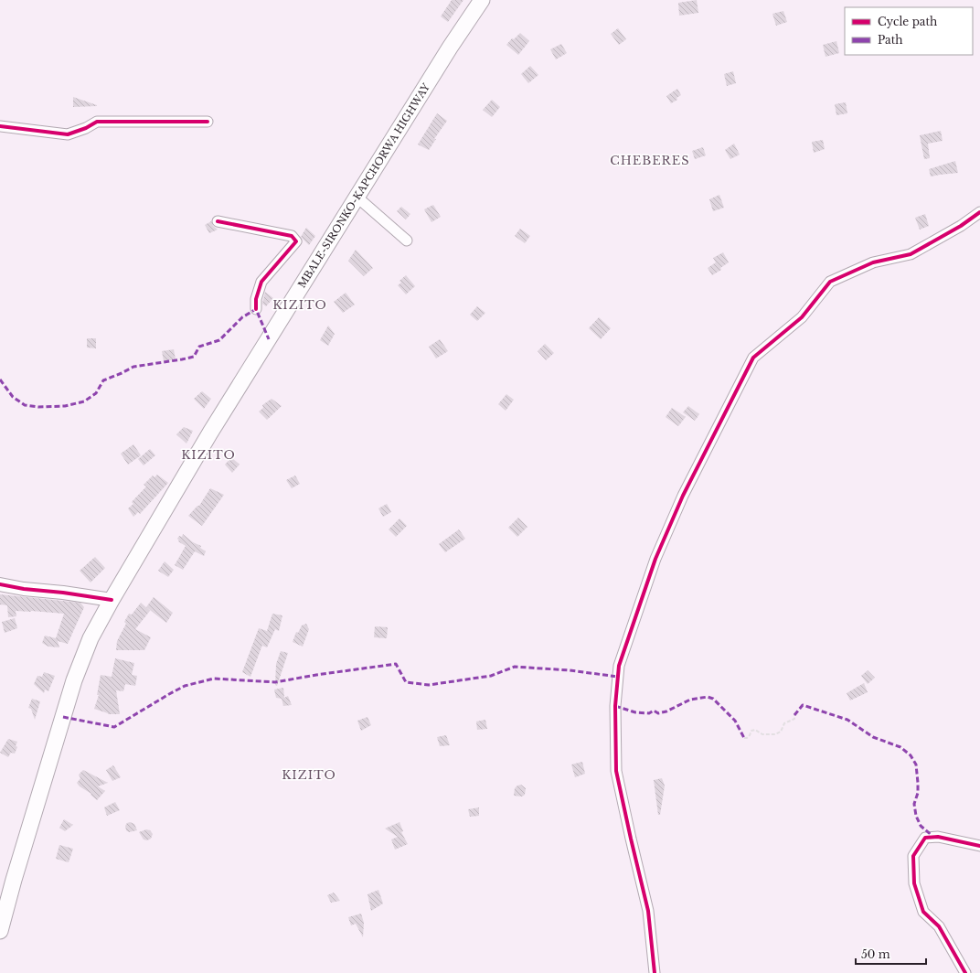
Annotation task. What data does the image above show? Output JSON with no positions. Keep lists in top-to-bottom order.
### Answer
{
  "streets": {
    "main road": ["MBALE-SIRONKO-KAPCHORWA HIGHWAY"]
  },
  "districts": [
    "CHEBERES",
    "KIZITO",
    "KIZITO",
    "KIZITO"
  ],
  "legend": ["Cycle path", "Path"],
  "scale_bar": "50 m"
}
